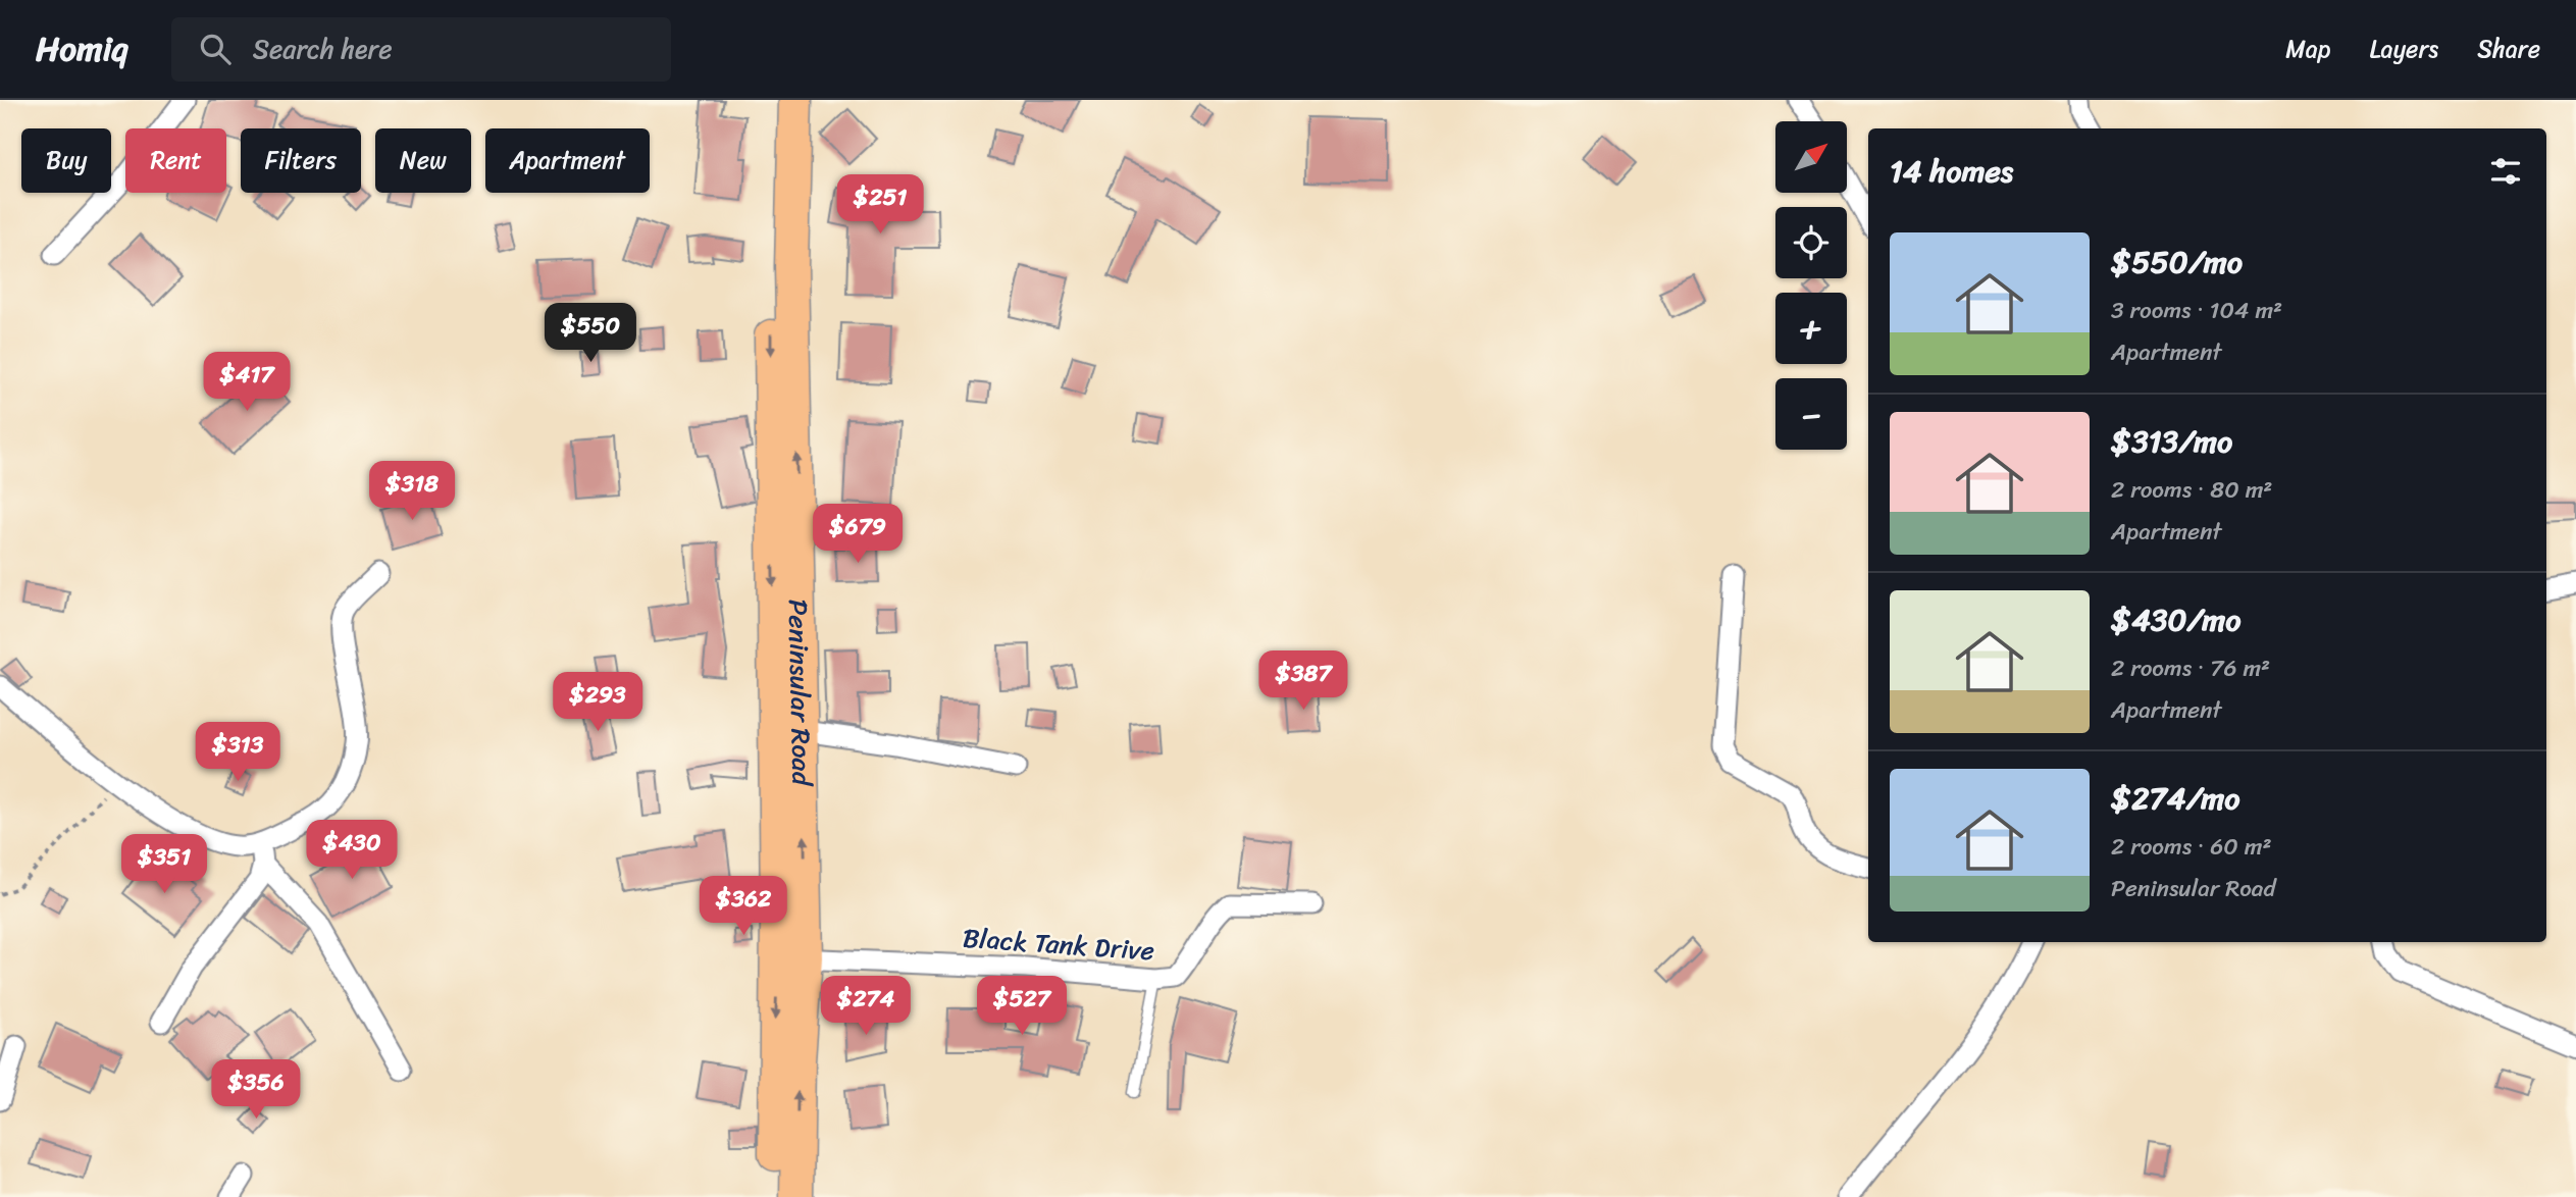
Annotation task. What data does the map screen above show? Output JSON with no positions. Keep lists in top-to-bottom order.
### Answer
{
  "streets": {
    "main road": ["Peninsular Road"],
    "street": ["Black Tank Drive"]
  },
  "crossings": [
    ["Peninsular Road", "Black Tank Drive"]
  ],
  "north": "top right",
  "page": {
    "header": "Homiq",
    "search": "Search here",
    "nav": ["Map", "Layers", "Share"],
    "map_buttons": ["+", "−"],
    "chip": [
      "Buy",
      "Rent",
      "Filters",
      "New",
      "Apartment"
    ],
    "heading": "14 homes",
    "price": [
      "$251",
      "$550",
      "$417",
      "$318",
      "$679",
      "$387",
      "$293",
      "$313",
      "$430",
      "$351",
      "$362",
      "$274",
      "$527",
      "$356"
    ],
    "list": [
      {
        "name": "$550/mo",
        "note": "3 rooms · 104 m² · Apartment"
      },
      {
        "name": "$313/mo",
        "note": "2 rooms · 80 m² · Apartment"
      },
      {
        "name": "$430/mo",
        "note": "2 rooms · 76 m² · Apartment"
      },
      {
        "name": "$274/mo",
        "note": "2 rooms · 60 m² · Peninsular Road"
      }
    ]
  }
}
